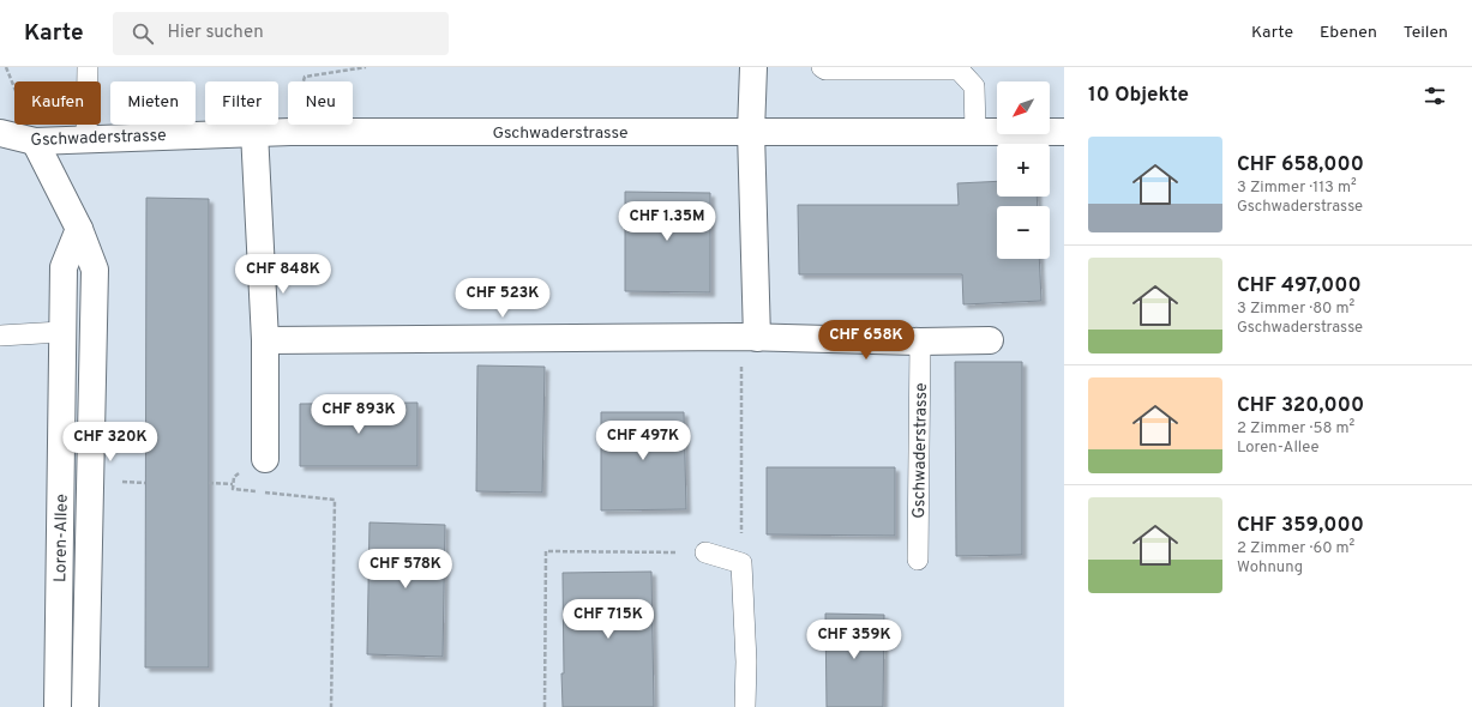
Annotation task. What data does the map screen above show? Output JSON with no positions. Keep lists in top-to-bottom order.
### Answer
{
  "streets": {
    "street": ["Gschwaderstrasse", "Loren-Allee"]
  },
  "crossings": [
    ["Gschwaderstrasse", "Loren-Allee"]
  ],
  "north": "bottom left",
  "page": {
    "header": "Karte",
    "search": "Hier suchen",
    "nav": ["Karte", "Ebenen", "Teilen"],
    "heading": "10 Objekte",
    "map_buttons": ["+", "−"],
    "chip": [
      "Kaufen",
      "Mieten",
      "Filter",
      "Neu"
    ],
    "list": [
      {
        "name": "CHF 658,000",
        "note": "3 Zimmer · 113 m² · Gschwaderstrasse"
      },
      {
        "name": "CHF 497,000",
        "note": "3 Zimmer · 80 m² · Gschwaderstrasse"
      },
      {
        "name": "CHF 320,000",
        "note": "2 Zimmer · 58 m² · Loren-Allee"
      },
      {
        "name": "CHF 359,000",
        "note": "2 Zimmer · 60 m² · Wohnung"
      }
    ],
    "price": [
      "CHF 1.35M",
      "CHF 848K",
      "CHF 523K",
      "CHF 658K",
      "CHF 893K",
      "CHF 497K",
      "CHF 320K",
      "CHF 578K",
      "CHF 715K",
      "CHF 359K"
    ]
  }
}
